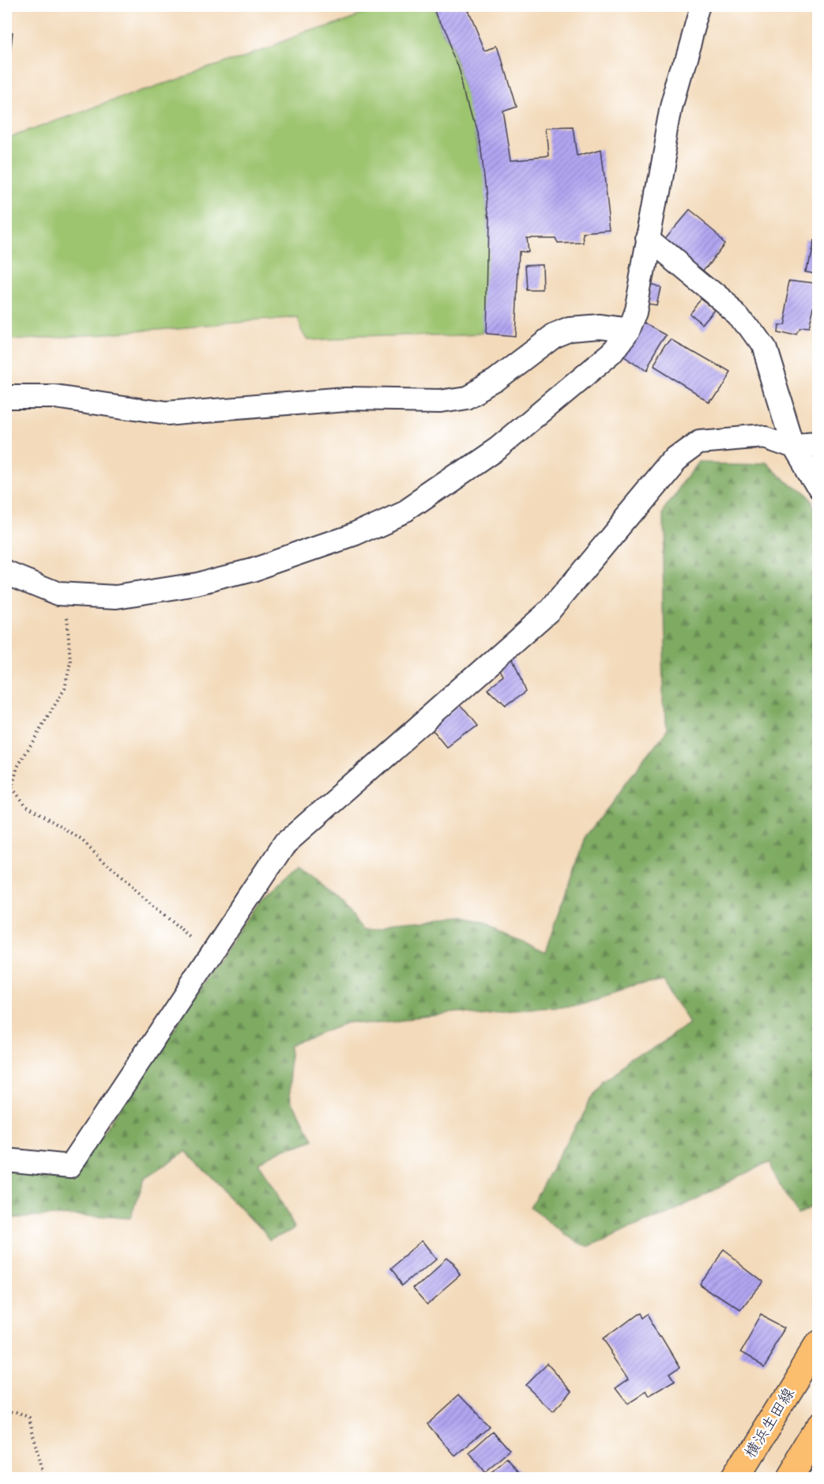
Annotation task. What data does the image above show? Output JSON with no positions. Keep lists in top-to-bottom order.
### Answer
{
  "streets": {
    "main road": ["横浜生田線"]
  }
}
